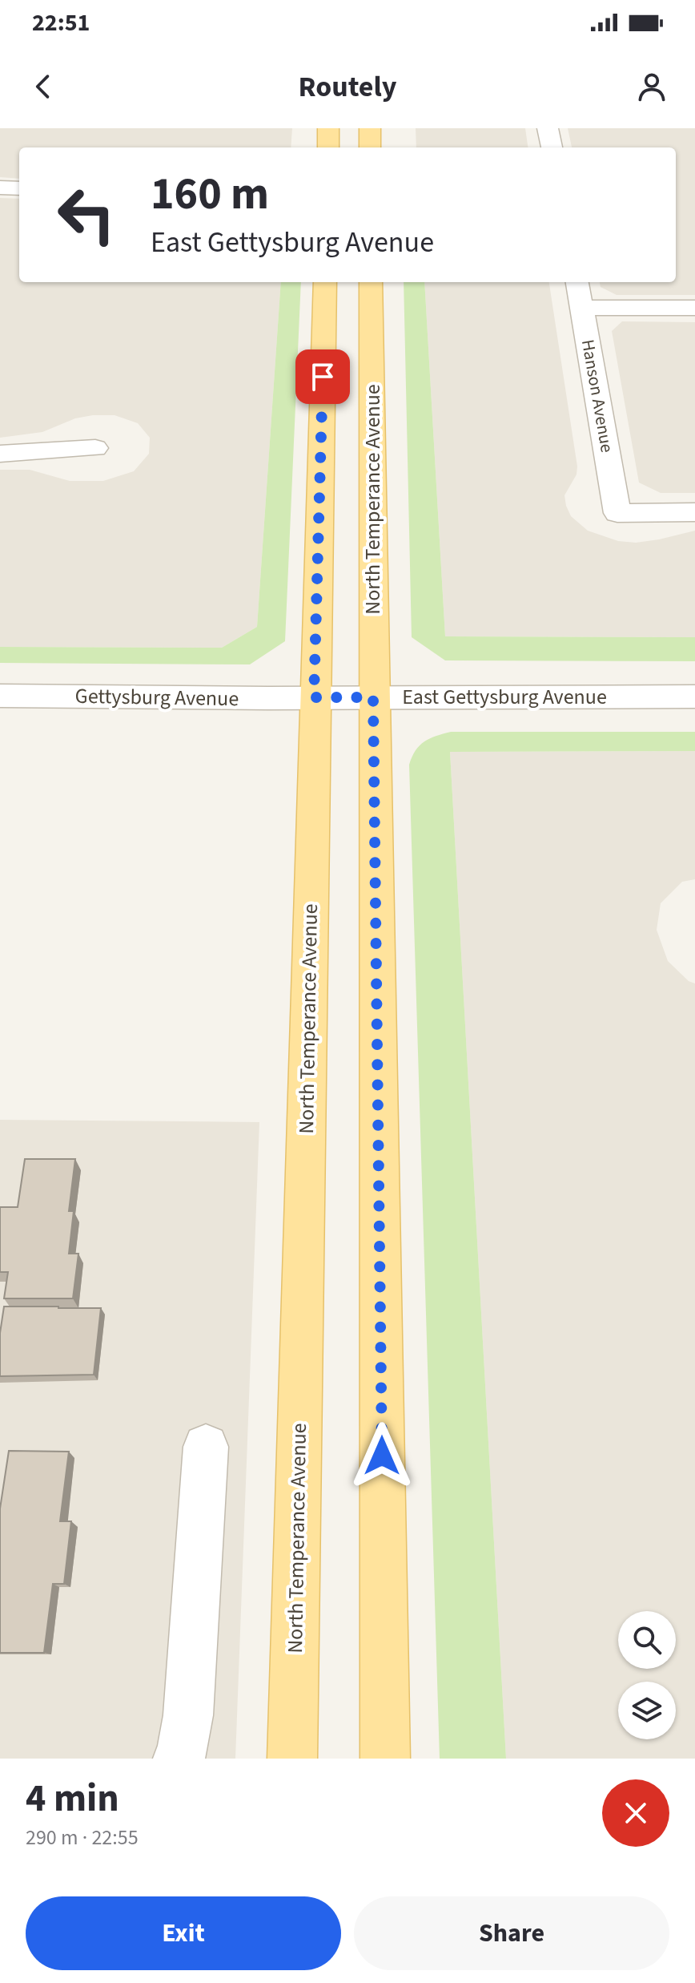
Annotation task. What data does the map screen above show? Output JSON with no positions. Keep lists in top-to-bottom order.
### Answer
{
  "streets": {
    "main road": ["North Temperance Avenue"],
    "street": ["Hanson Avenue", "East Gettysburg Avenue", "Gettysburg Avenue"]
  },
  "crossings": [
    ["North Temperance Avenue", "East Gettysburg Avenue"],
    ["North Temperance Avenue", "Gettysburg Avenue"],
    ["East Gettysburg Avenue", "Gettysburg Avenue"]
  ],
  "page": {
    "status": "22:51",
    "header": "Routely",
    "turn": ["160 m", "East Gettysburg Avenue"],
    "heading": ["4 min", "290 m · 22:55"],
    "buttons": ["Exit", "Share"]
  }
}
